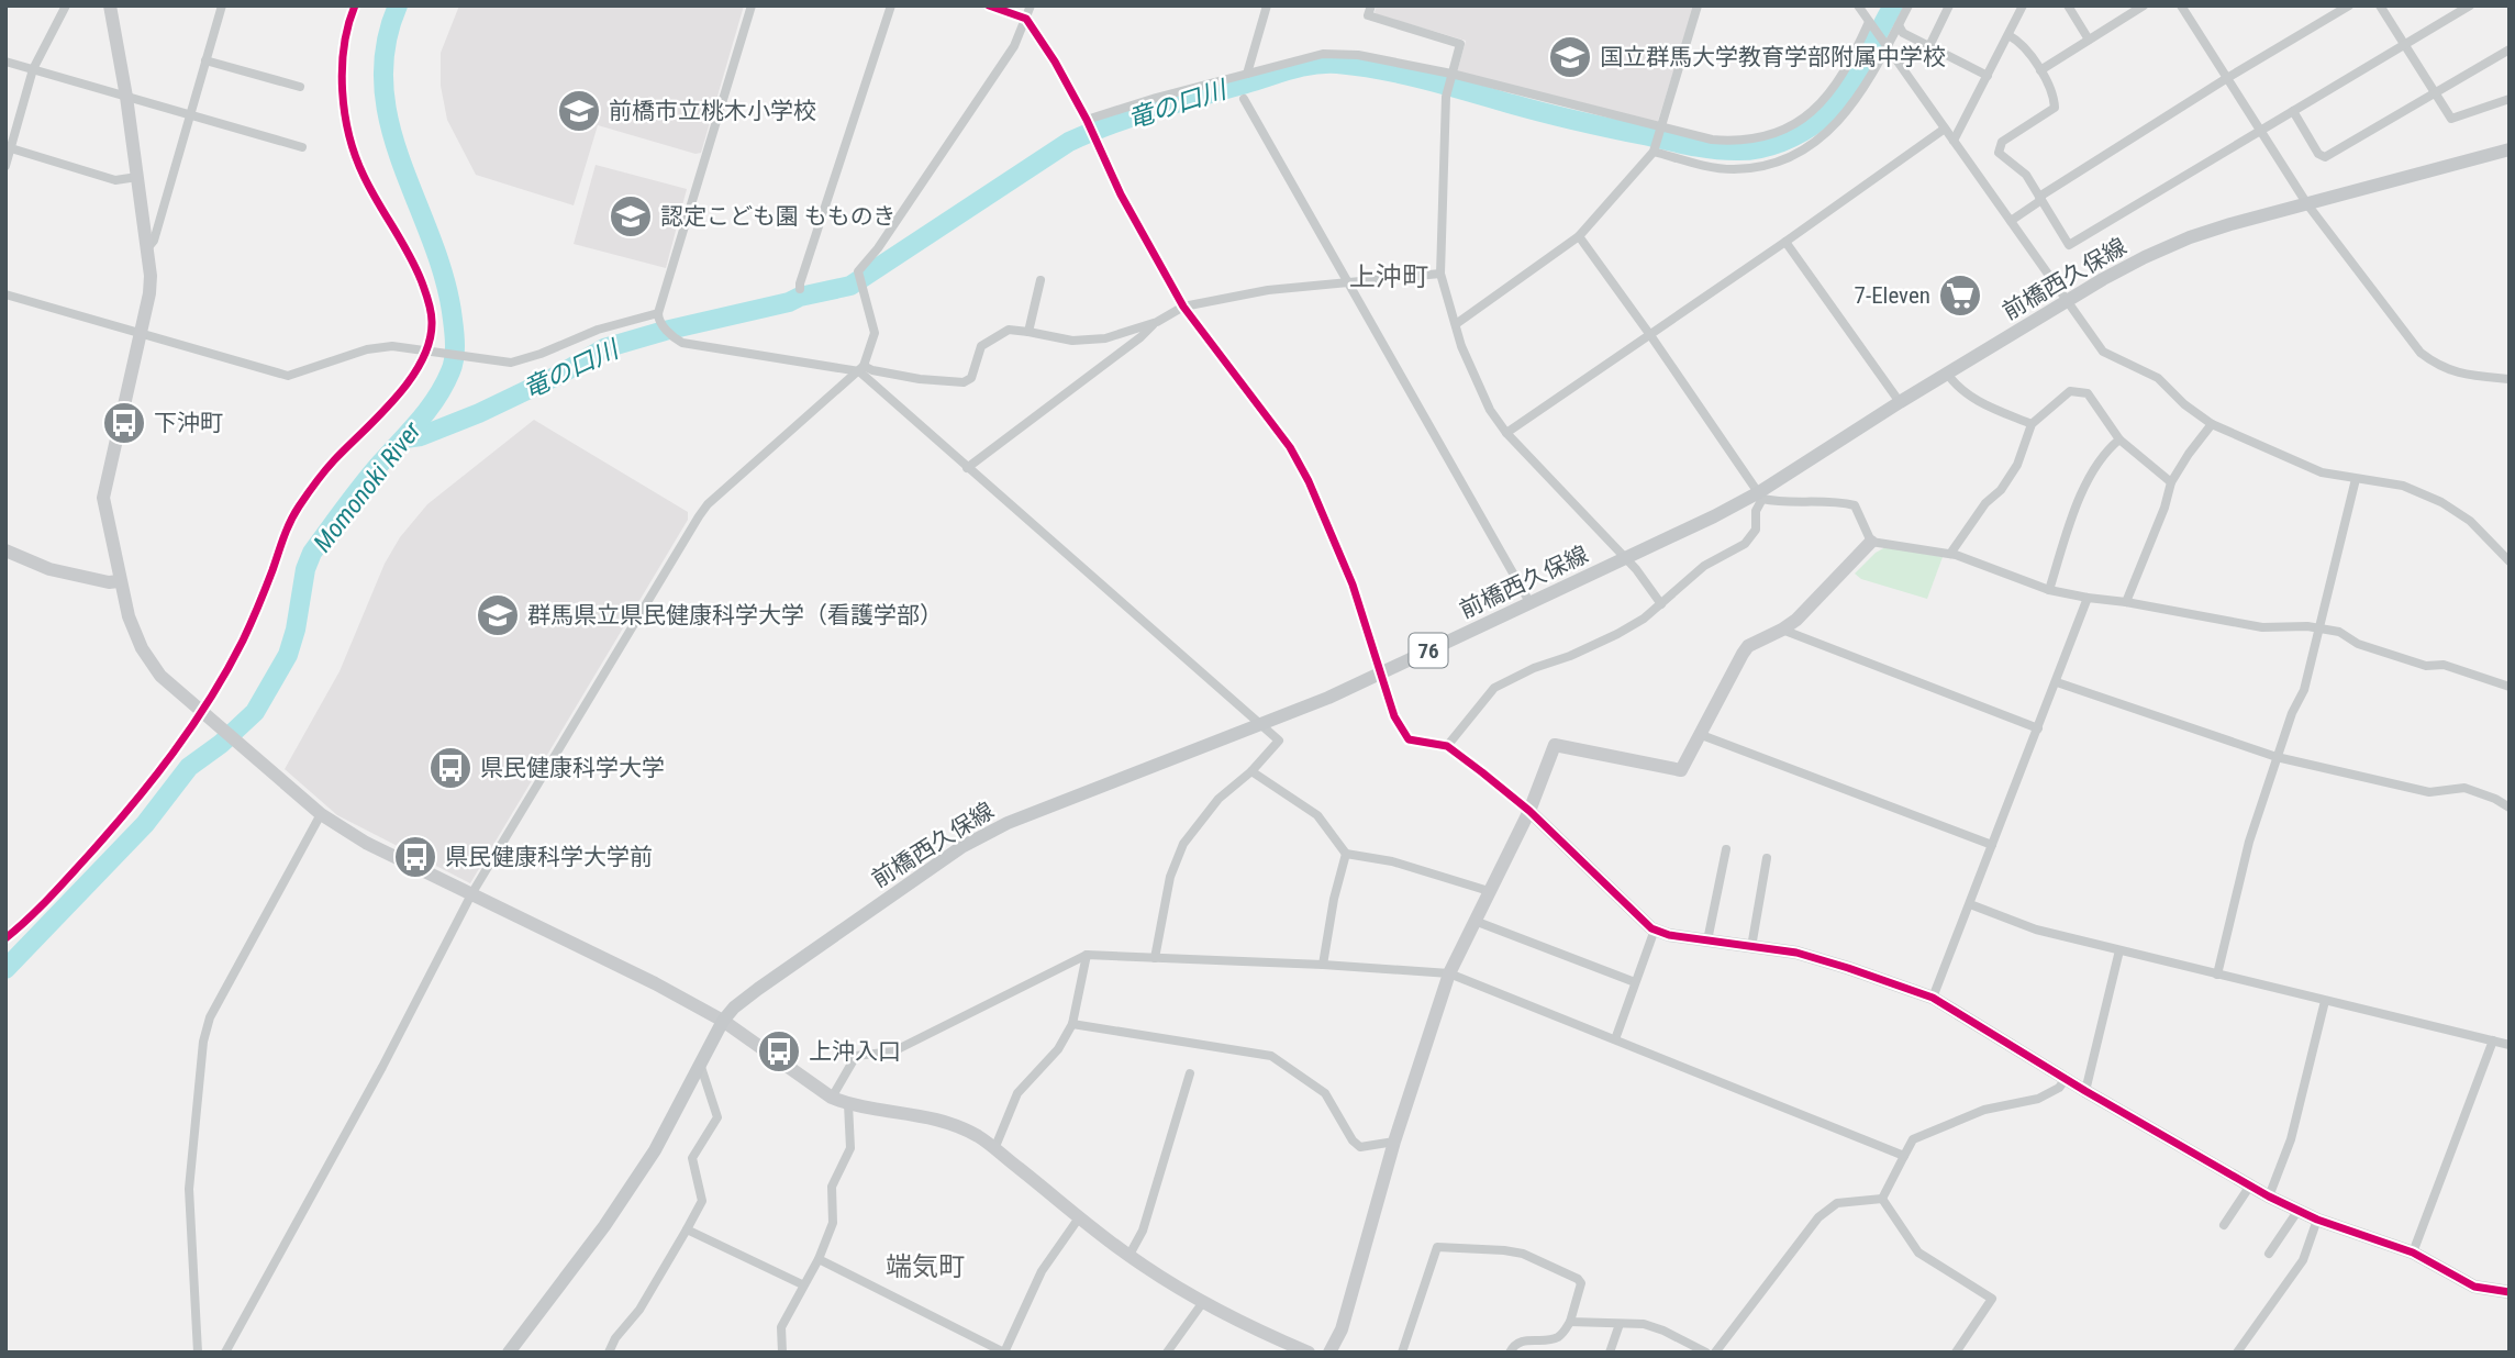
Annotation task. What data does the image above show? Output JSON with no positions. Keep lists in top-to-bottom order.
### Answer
{
  "streets": {
    "main road": ["前橋西久保線", "76"]
  },
  "districts": ["上沖町", "端気町"],
  "water": ["竜の口川", "Momonoki River"],
  "places": {
    "school or university": [
      "国立群馬大学教育学部附属中学校",
      "前橋市立桃木小学校",
      "認定こども園 もものき",
      "群馬県立県民健康科学大学（看護学部）"
    ],
    "supermarket": ["7-Eleven"],
    "bus stop": [
      "下沖町",
      "県民健康科学大学",
      "県民健康科学大学前",
      "上沖入口"
    ]
  }
}
